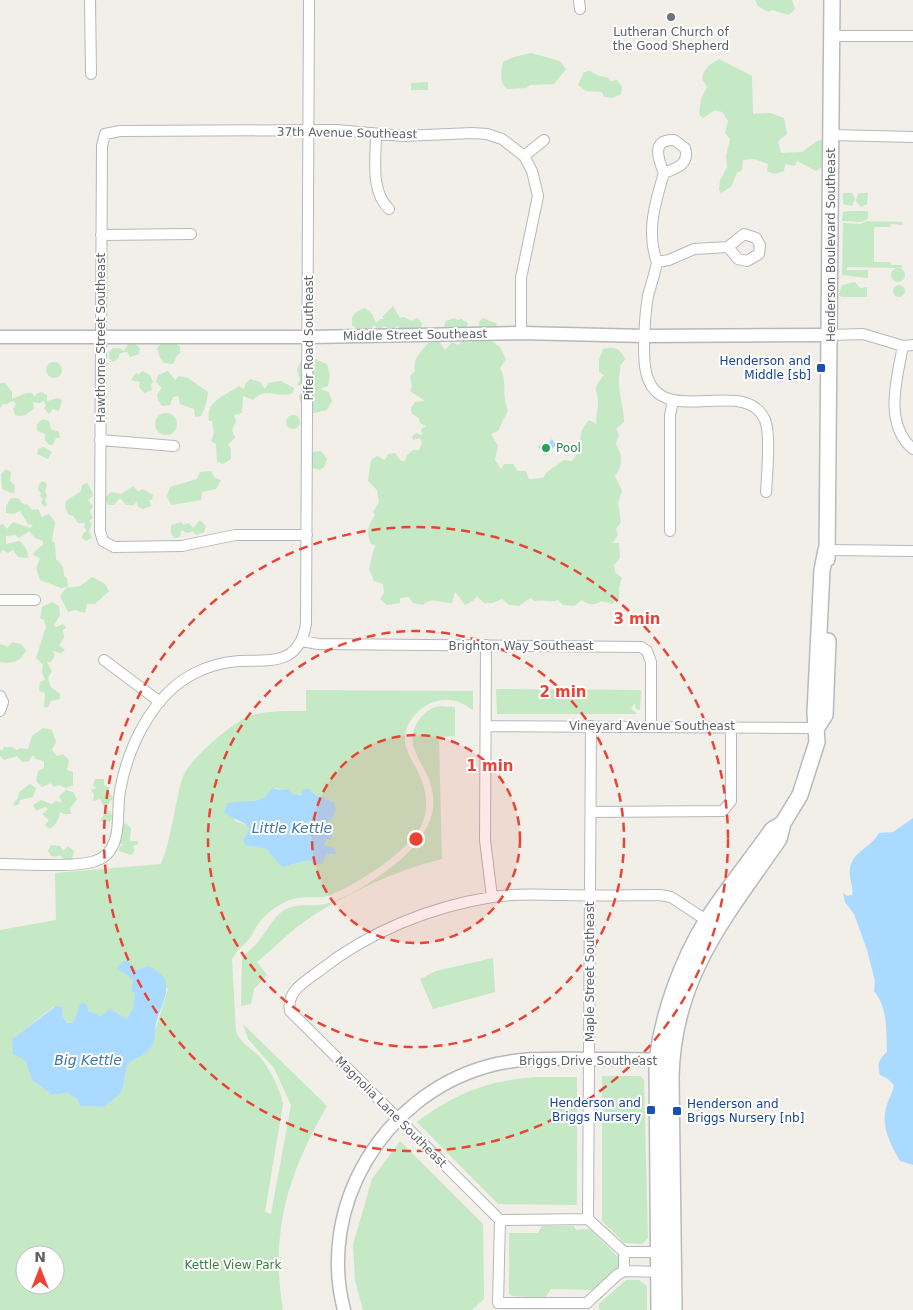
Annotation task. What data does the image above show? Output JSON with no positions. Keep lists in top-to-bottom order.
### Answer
{
  "streets": {
    "main road": ["Henderson Boulevard Southeast"],
    "street": [
      "37th Avenue Southeast",
      "Middle Street Southeast",
      "Hawthorne Street Southeast",
      "Pifer Road Southeast",
      "Brighton Way Southeast",
      "Vineyard Avenue Southeast",
      "Maple Street Southeast",
      "Briggs Drive Southeast",
      "Magnolia Lane Southeast"
    ]
  },
  "crossings": [
    ["37th Avenue Southeast", "Hawthorne Street Southeast"],
    ["37th Avenue Southeast", "Pifer Road Southeast"],
    ["Henderson Boulevard Southeast", "Middle Street Southeast"],
    ["Henderson Boulevard Southeast", "Vineyard Avenue Southeast"],
    ["Henderson Boulevard Southeast", "Briggs Drive Southeast"],
    ["Middle Street Southeast", "Hawthorne Street Southeast"],
    ["Middle Street Southeast", "Pifer Road Southeast"],
    ["Hawthorne Street Southeast", "Pifer Road Southeast"],
    ["Pifer Road Southeast", "Brighton Way Southeast"],
    ["Brighton Way Southeast", "Vineyard Avenue Southeast"],
    ["Vineyard Avenue Southeast", "Maple Street Southeast"],
    ["Maple Street Southeast", "Briggs Drive Southeast"],
    ["Briggs Drive Southeast", "Magnolia Lane Southeast"]
  ],
  "water": ["Little Kettle", "Big Kettle"],
  "parks": ["Kettle View Park"],
  "places": {
    "other": ["Lutheran Church of the Good Shepherd", "Pool"],
    "transit": ["Henderson and Middle [sb]", "Henderson and Briggs Nursery", "Henderson and Briggs Nursery [nb]"]
  },
  "north": "top",
  "rings": ["3 min", "2 min", "1 min"]
}
